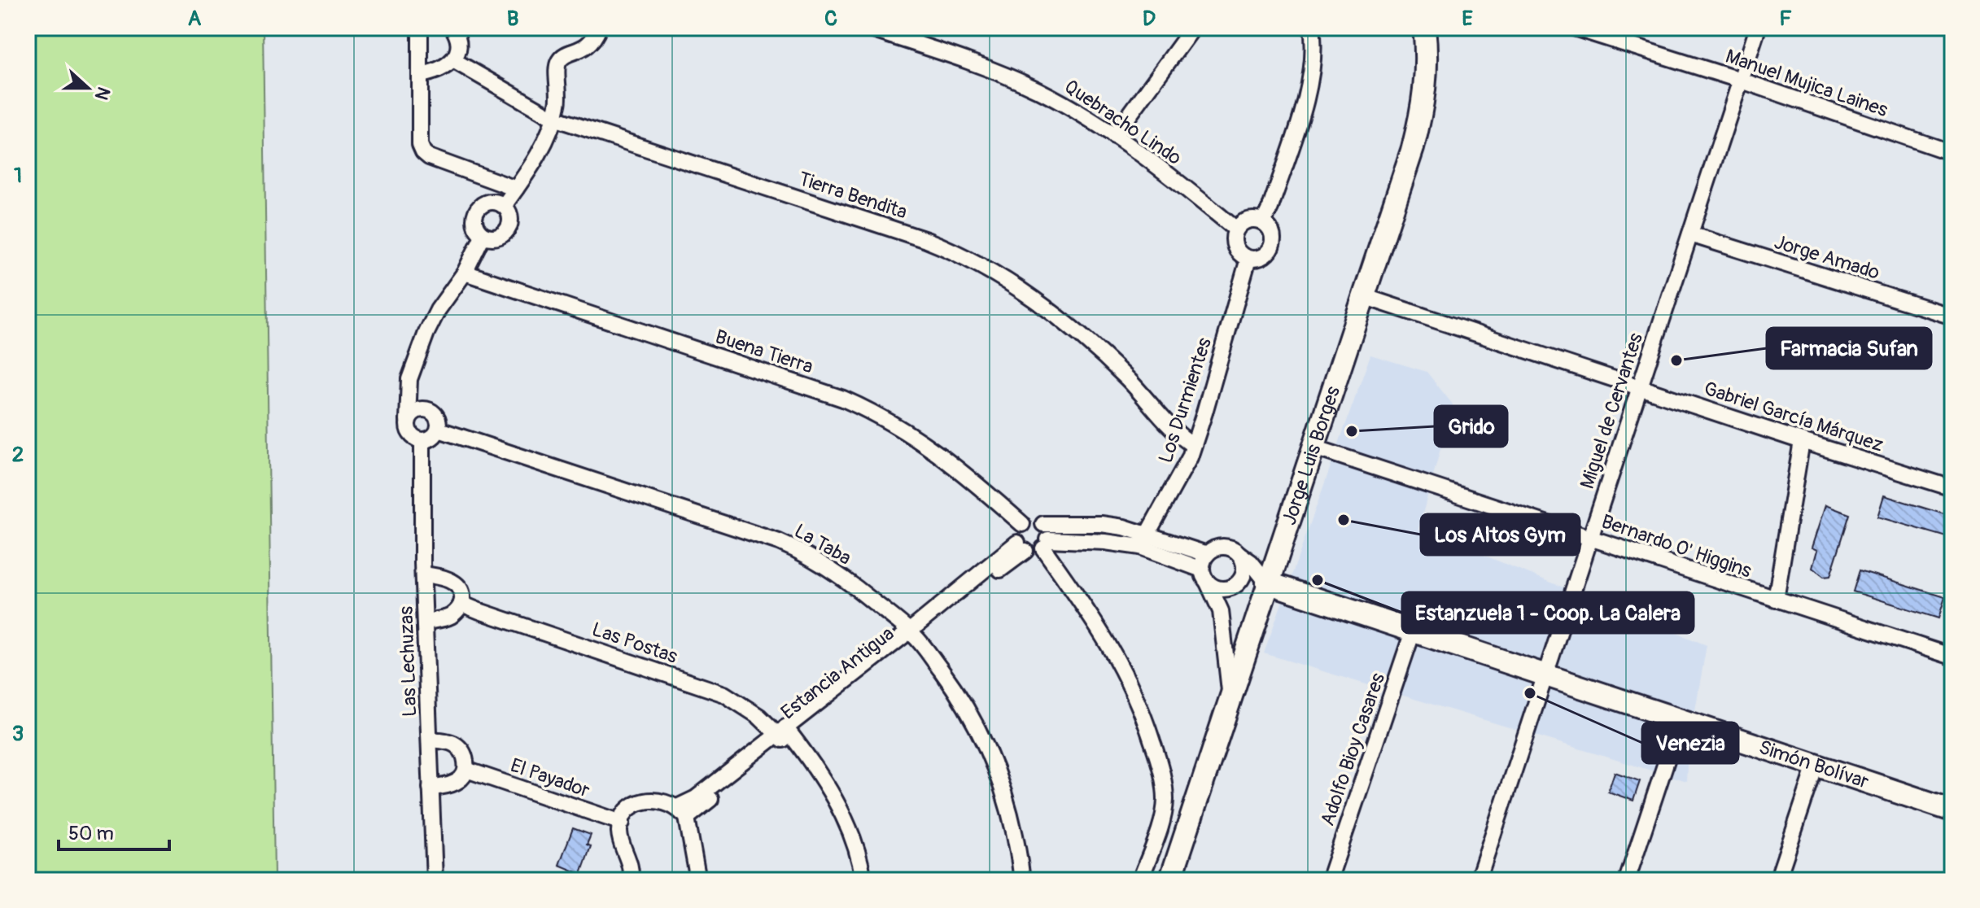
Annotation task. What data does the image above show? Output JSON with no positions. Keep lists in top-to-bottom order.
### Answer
{
  "streets": {
    "street": [
      "Manuel Mujica Laines",
      "Quebracho Lindo",
      "Tierra Bendita",
      "Jorge Amado",
      "Buena Tierra",
      "Los Durmientes",
      "Miguel de Cervantes",
      "Gabriel García Márquez",
      "Jorge Luis Borges",
      "La Taba",
      "Bernardo O' Higgins",
      "Las Postas",
      "Las Lechuzas",
      "Estancia Antigua",
      "Adolfo Bioy Casares",
      "Simón Bolívar",
      "El Payador"
    ]
  },
  "crossings": [
    ["Manuel Mujica Laines", "Miguel de Cervantes"],
    ["Quebracho Lindo", "Los Durmientes"],
    ["Tierra Bendita", "Los Durmientes"],
    ["Jorge Amado", "Miguel de Cervantes"],
    ["Buena Tierra", "Estancia Antigua"],
    ["Miguel de Cervantes", "Gabriel García Márquez"],
    ["Miguel de Cervantes", "Bernardo O' Higgins"],
    ["Miguel de Cervantes", "Simón Bolívar"],
    ["Gabriel García Márquez", "Jorge Luis Borges"],
    ["Jorge Luis Borges", "Bernardo O' Higgins"],
    ["Jorge Luis Borges", "Simón Bolívar"],
    ["La Taba", "Las Lechuzas"],
    ["La Taba", "Estancia Antigua"],
    ["Las Postas", "Estancia Antigua"],
    ["Adolfo Bioy Casares", "Simón Bolívar"]
  ],
  "places": [
    "Farmacia Sufan",
    "Grido",
    "Los Altos Gym",
    "Estanzuela 1 - Coop. La Calera",
    "Venezia"
  ],
  "scale_bar": "50 m",
  "north": "right",
  "grid": {
    "columns": [
      "A",
      "B",
      "C",
      "D",
      "E",
      "F"
    ],
    "rows": ["1", "2", "3"]
  }
}
